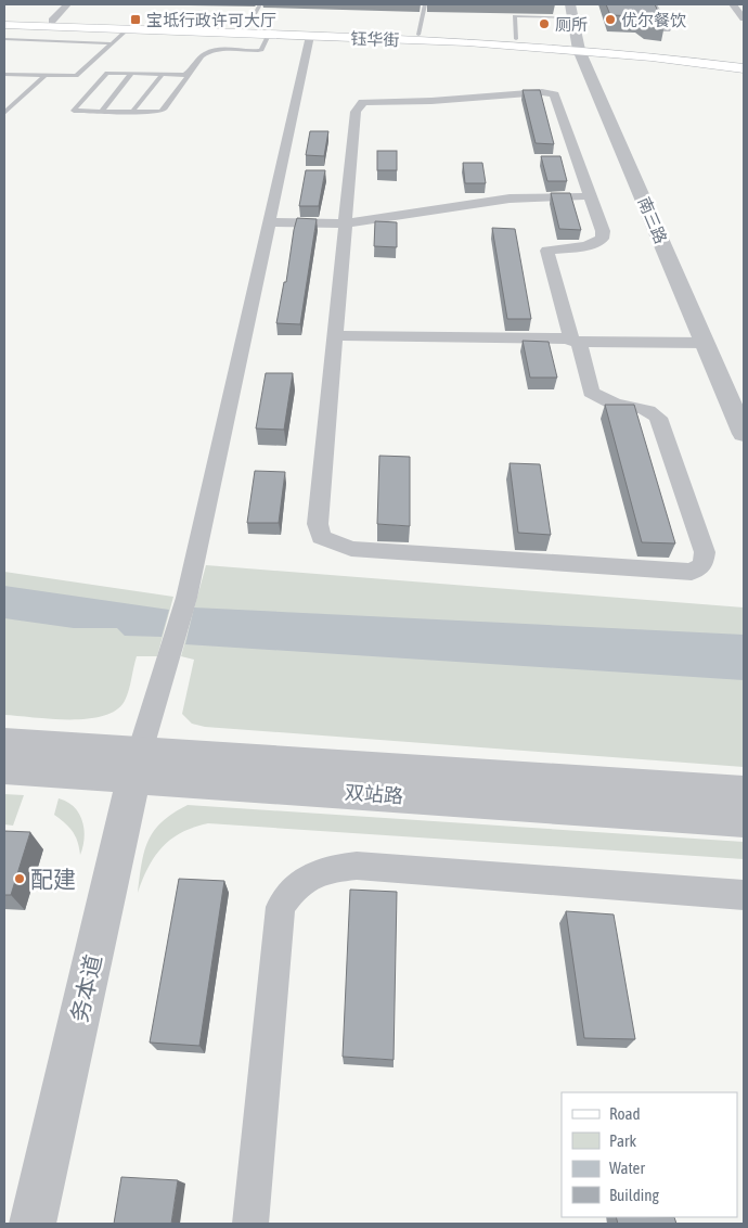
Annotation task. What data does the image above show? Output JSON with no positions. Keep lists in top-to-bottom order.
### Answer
{
  "streets": {
    "main road": ["钰华街"],
    "street": ["南三路", "双站路", "务本道"]
  },
  "crossings": [
    ["钰华街", "南三路"],
    ["双站路", "务本道"]
  ],
  "places": {
    "transit": ["宝坻行政许可大厅"],
    "other": ["优尔餐饮", "厕所", "配建"]
  },
  "legend": [
    "Road",
    "Park",
    "Water",
    "Building"
  ]
}
